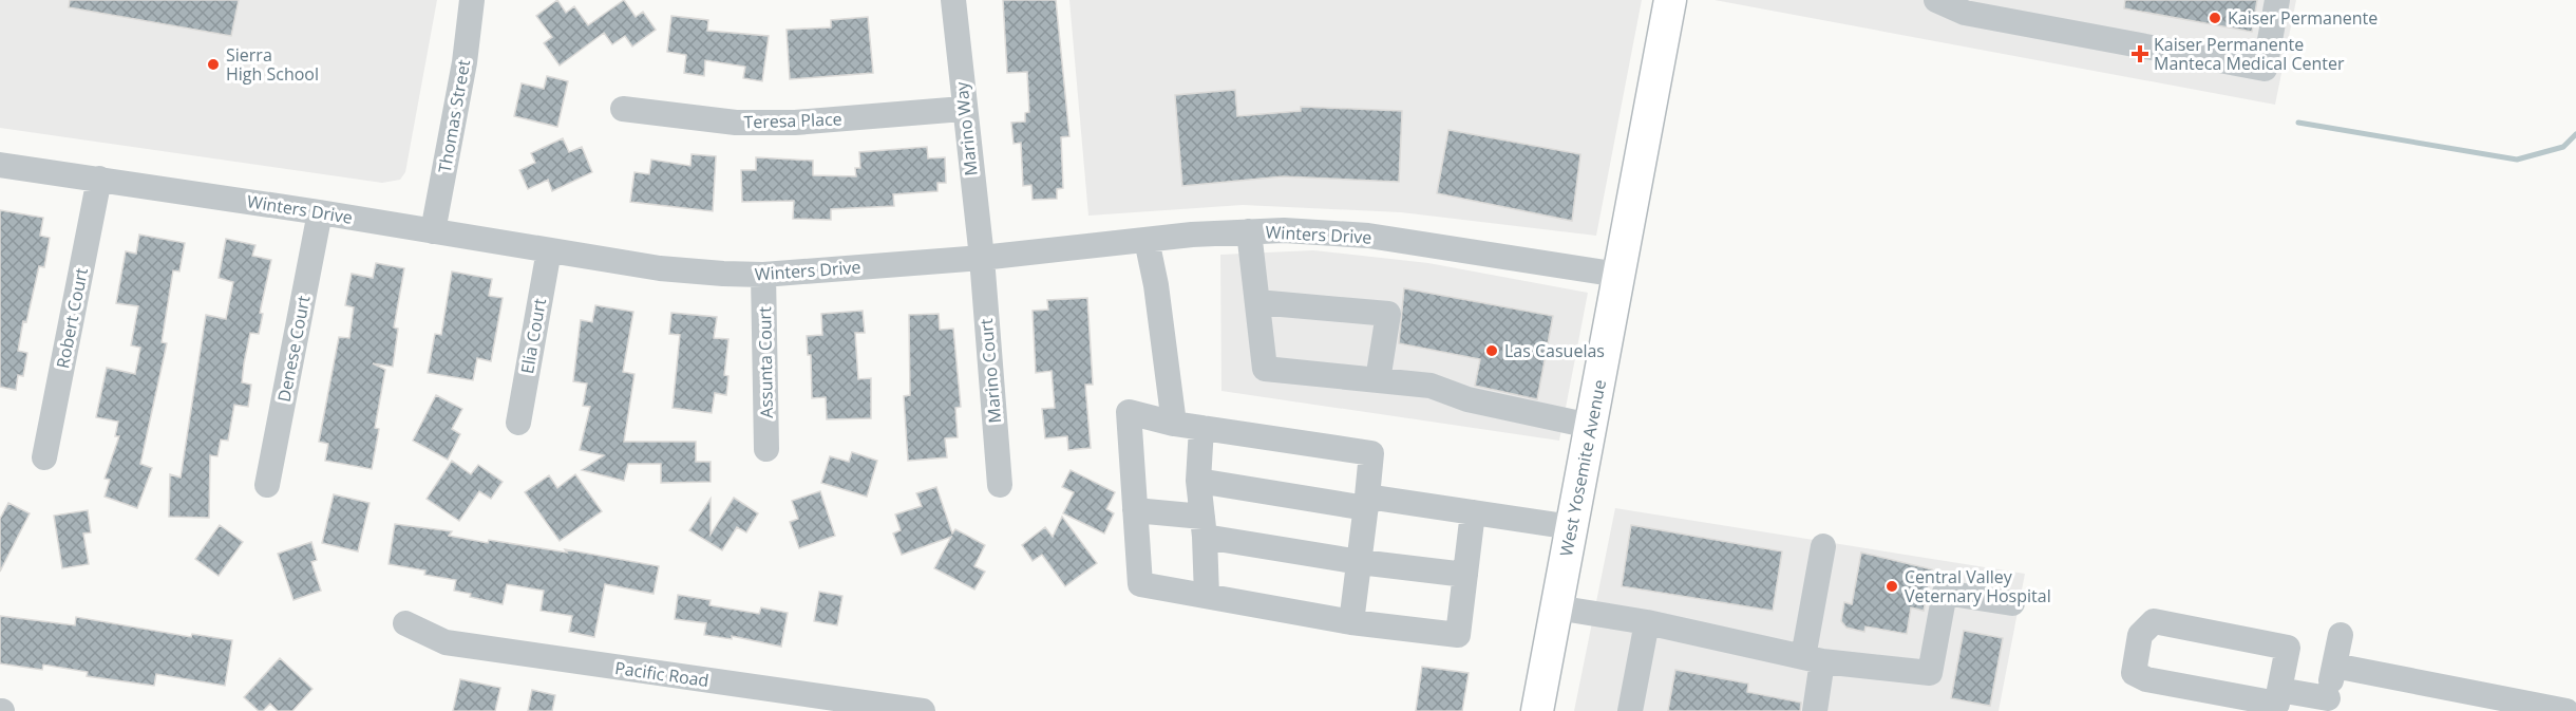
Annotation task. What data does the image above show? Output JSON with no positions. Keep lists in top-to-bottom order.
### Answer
{
  "streets": {
    "main road": ["West Yosemite Avenue"],
    "street": [
      "Thomas Street",
      "Teresa Place",
      "Marino Way",
      "Winters Drive",
      "Robert Court",
      "Elia Court",
      "Denese Court",
      "Assunta Court",
      "Marino Court",
      "Pacific Road"
    ]
  },
  "crossings": [
    ["Thomas Street", "Winters Drive"],
    ["Teresa Place", "Marino Way"],
    ["Marino Way", "Winters Drive"],
    ["Marino Way", "Marino Court"],
    ["Winters Drive", "Robert Court"],
    ["Winters Drive", "Elia Court"],
    ["Winters Drive", "Denese Court"],
    ["Winters Drive", "Assunta Court"],
    ["Winters Drive", "Marino Court"],
    ["Winters Drive", "West Yosemite Avenue"]
  ],
  "places": {
    "other": [
      "Kaiser Permanente",
      "Sierra High School",
      "Las Casuelas",
      "Central Valley Veternary Hospital"
    ],
    "health": ["Kaiser Permanente Manteca Medical Center"]
  }
}
